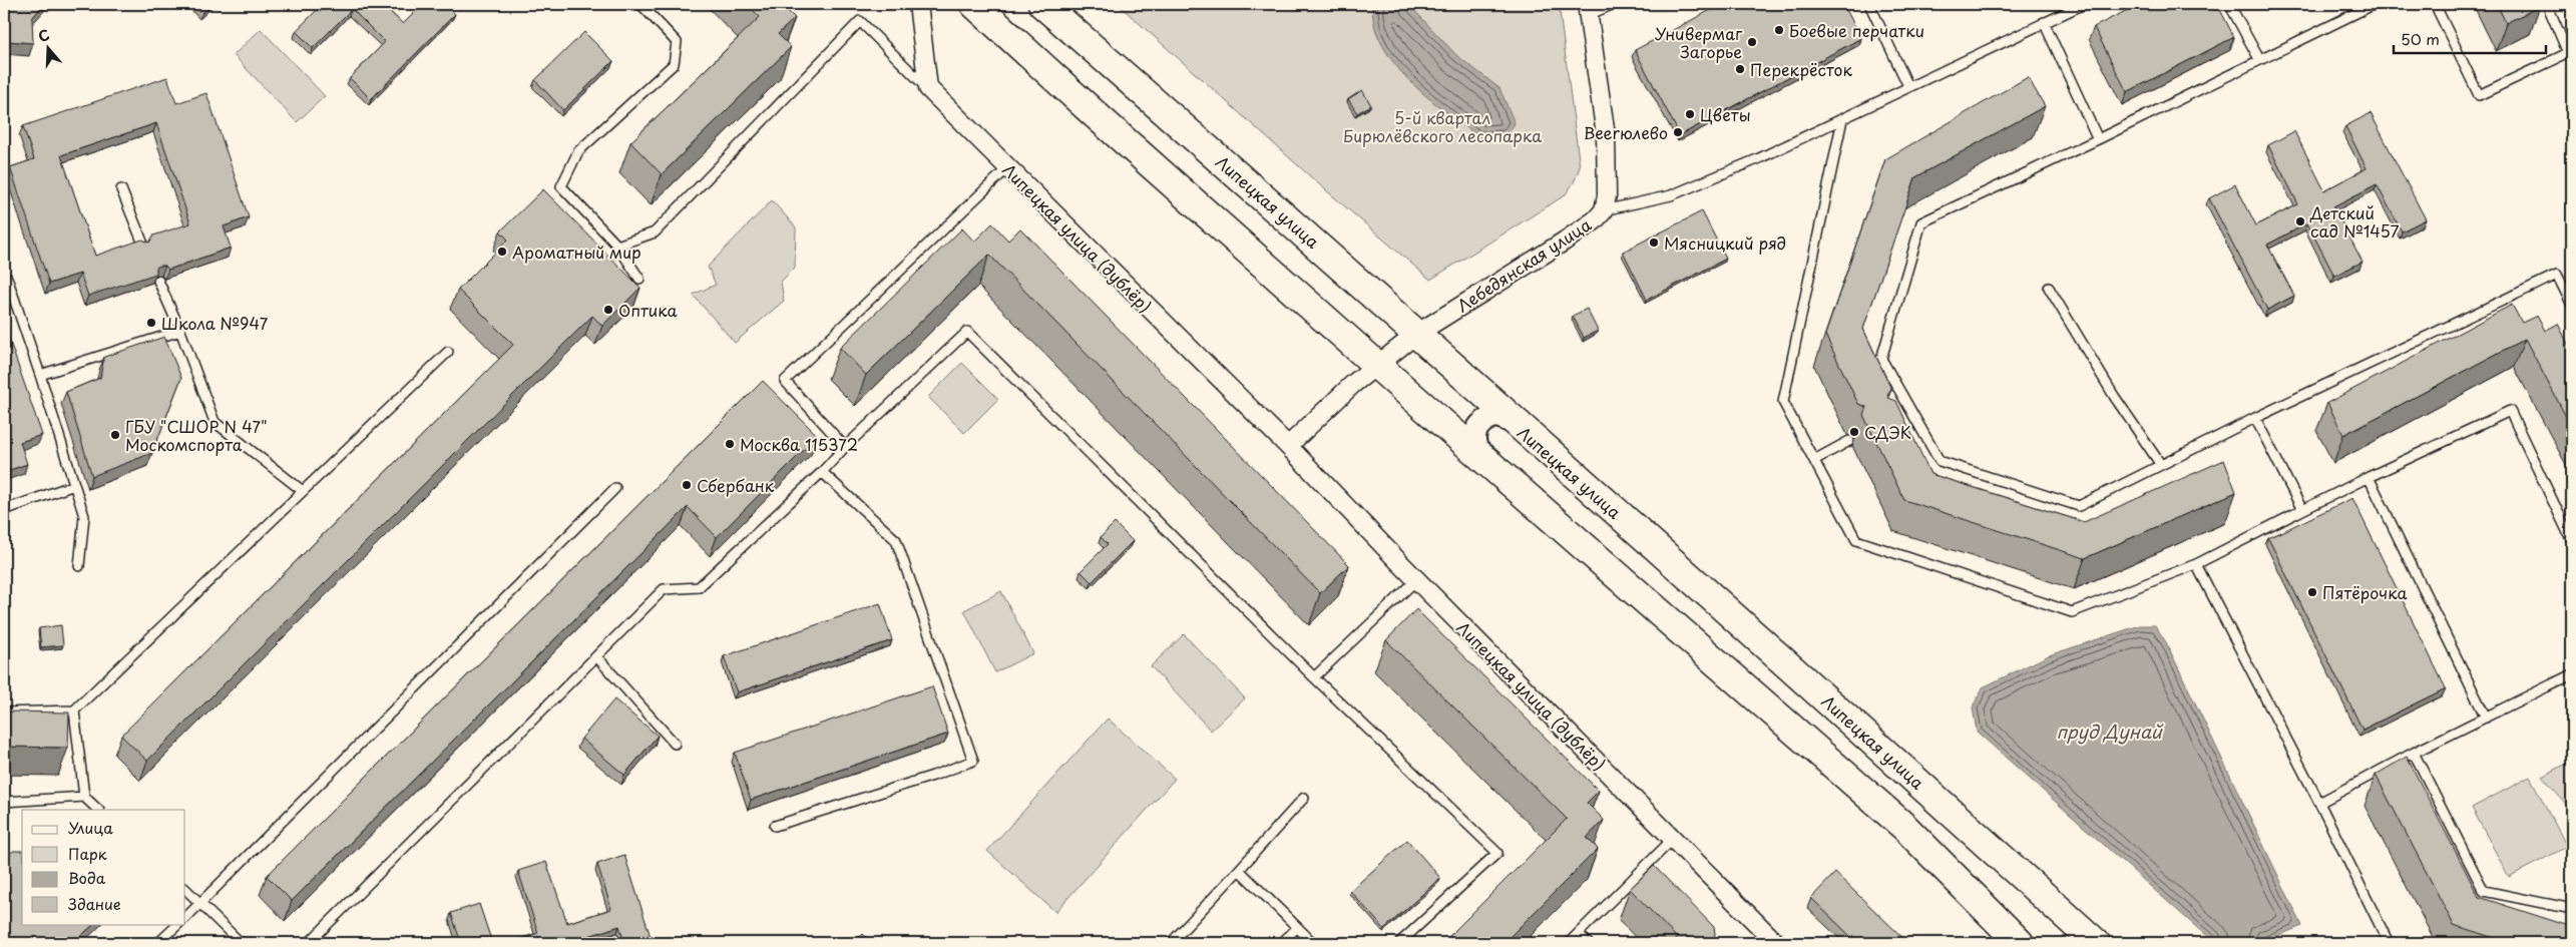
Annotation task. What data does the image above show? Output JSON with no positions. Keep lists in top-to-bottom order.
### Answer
{
  "streets": {
    "main road": ["Липецкая улица"],
    "street": ["Липецкая улица (дублёр)", "Лебедянская улица"]
  },
  "crossings": [
    ["Липецкая улица", "Лебедянская улица"]
  ],
  "water": ["пруд Дунай"],
  "parks": ["5-й квартал Бирюлёвского лесопарка"],
  "places": [
    "Боевые перчатки",
    "Универмаг Загорье",
    "Перекрёсток",
    "Цветы",
    "Beerюлево",
    "Детский сад №1457",
    "Мясницкий ряд",
    "Ароматный мир",
    "Оптика",
    "Школа №947",
    "СДЭК",
    "ГБУ \"СШОР N 47\" Москомспорта",
    "Москва 115372",
    "Сбербанк",
    "Пятёрочка"
  ],
  "legend": [
    "Улица",
    "Парк",
    "Вода",
    "Здание"
  ],
  "scale_bar": "50 m",
  "north": "top"
}
